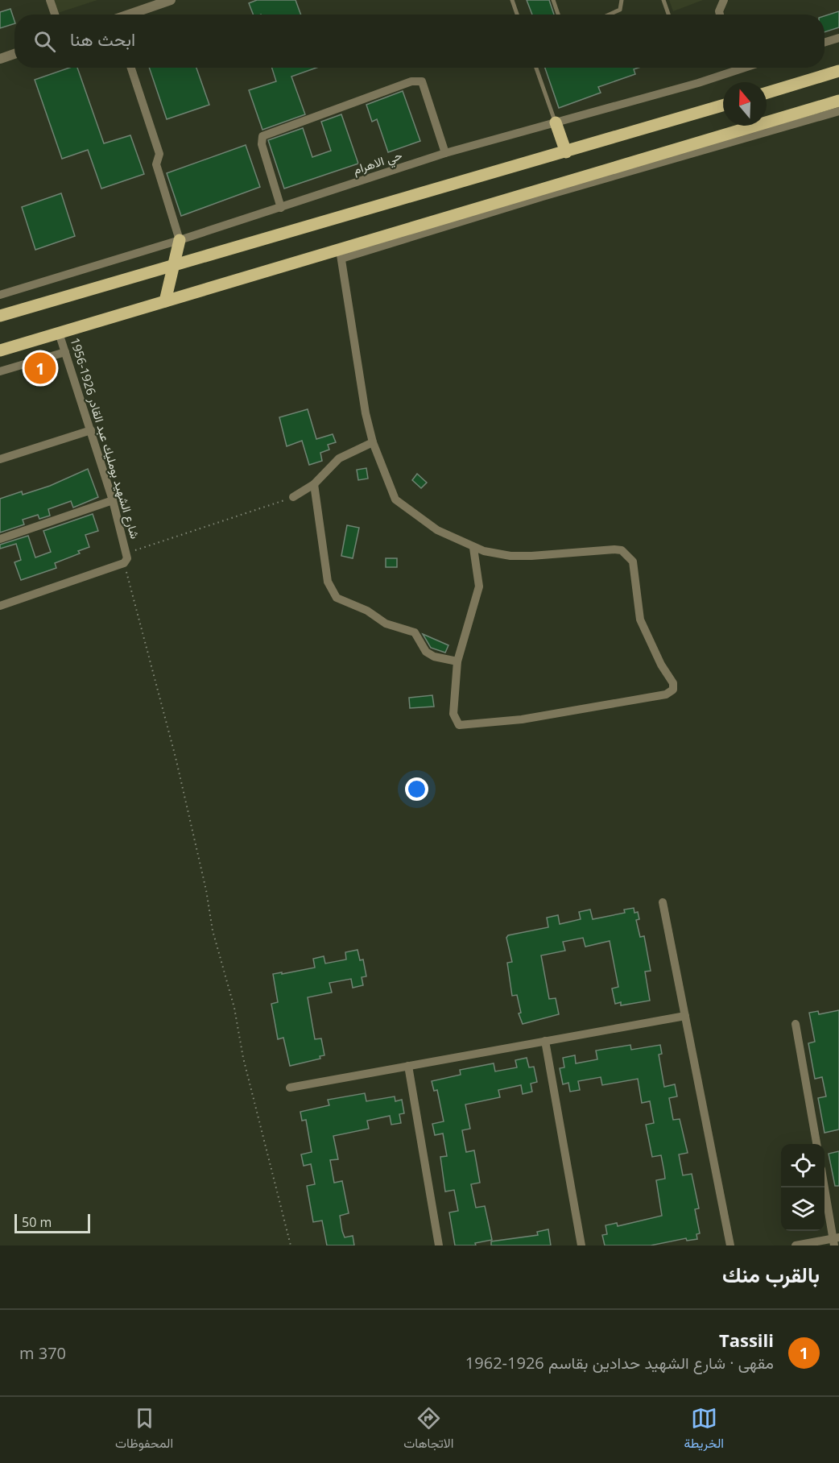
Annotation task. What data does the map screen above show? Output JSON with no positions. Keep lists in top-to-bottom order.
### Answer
{
  "streets": {
    "street": ["حي الاهرام", "شارع الشهيد بومليك عبد القادر 1926-1956"]
  },
  "scale_bar": "50 m",
  "north": "top",
  "page": {
    "search": "ابحث هنا",
    "pins": "1",
    "scale": "50 m",
    "heading": "بالقرب منك",
    "list": [
      {
        "mark": "1",
        "name": "Tassili",
        "note": "مقهى · شارع الشهيد حدادين بقاسم 1926-1962",
        "value": "370 m"
      }
    ],
    "nav": ["الخريطة", "الاتجاهات", "المحفوظات"]
  }
}
